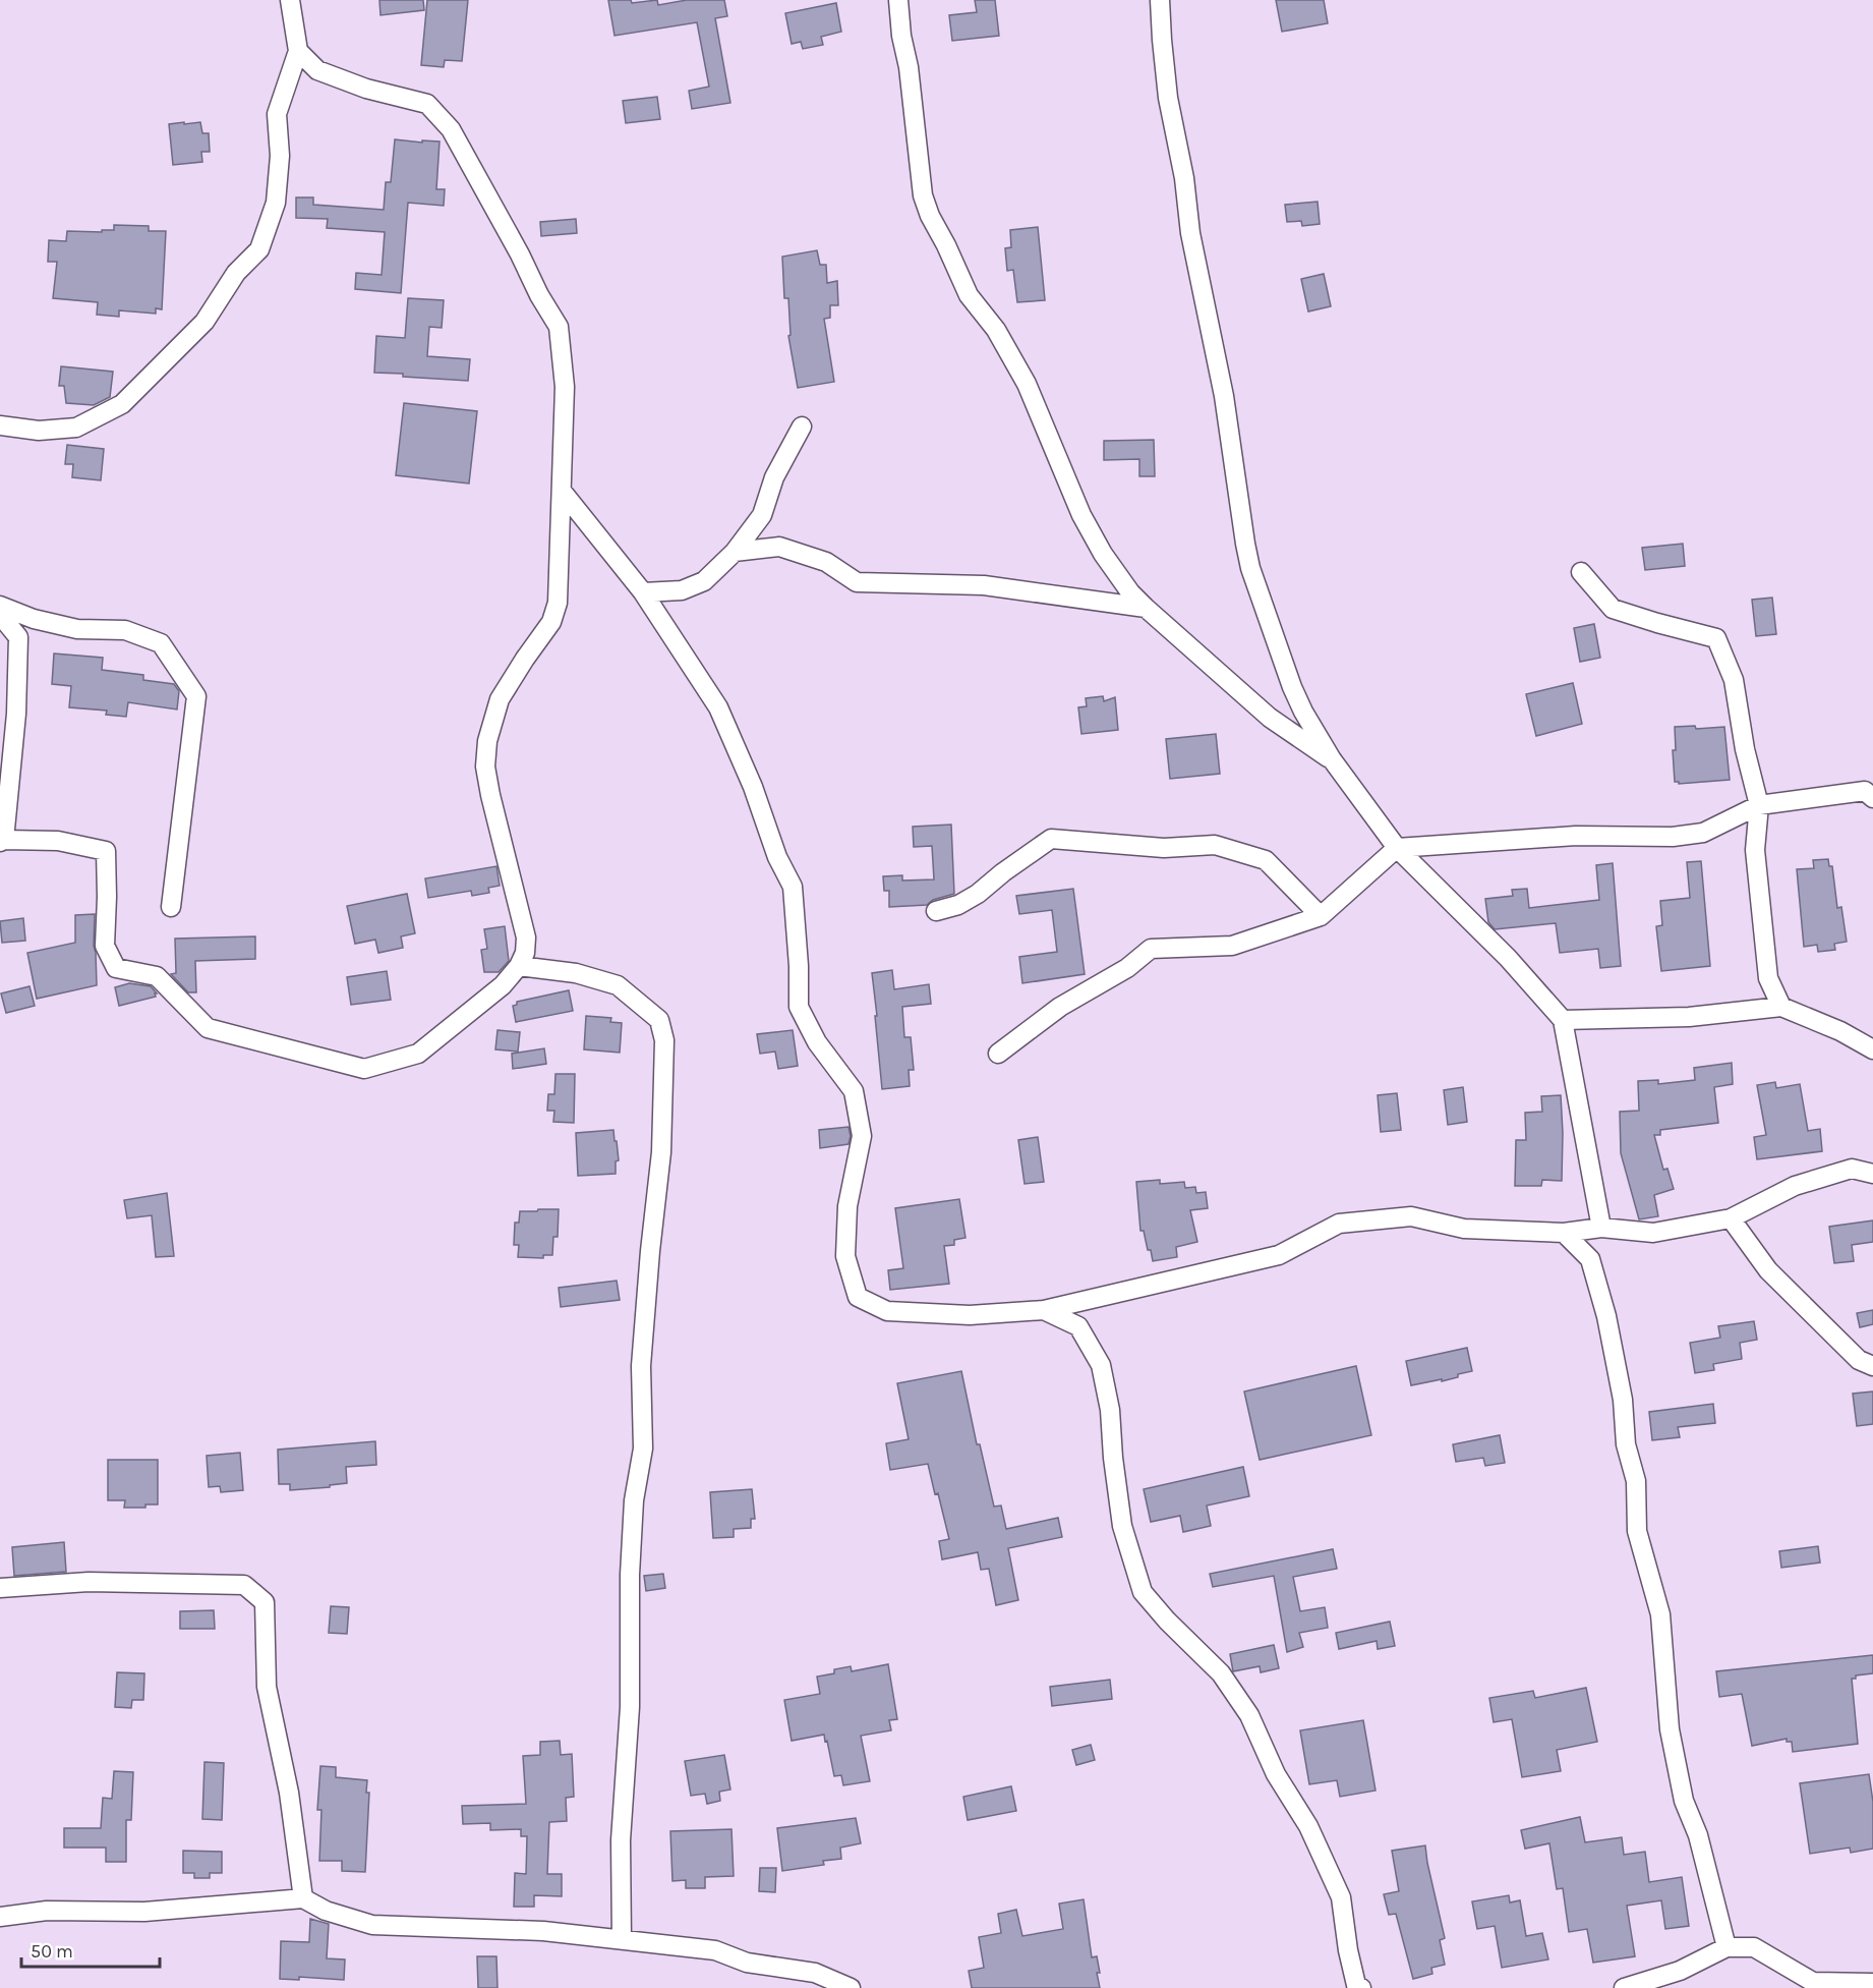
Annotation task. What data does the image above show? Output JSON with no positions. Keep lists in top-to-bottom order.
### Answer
{
  "scale_bar": "50 m"
}
